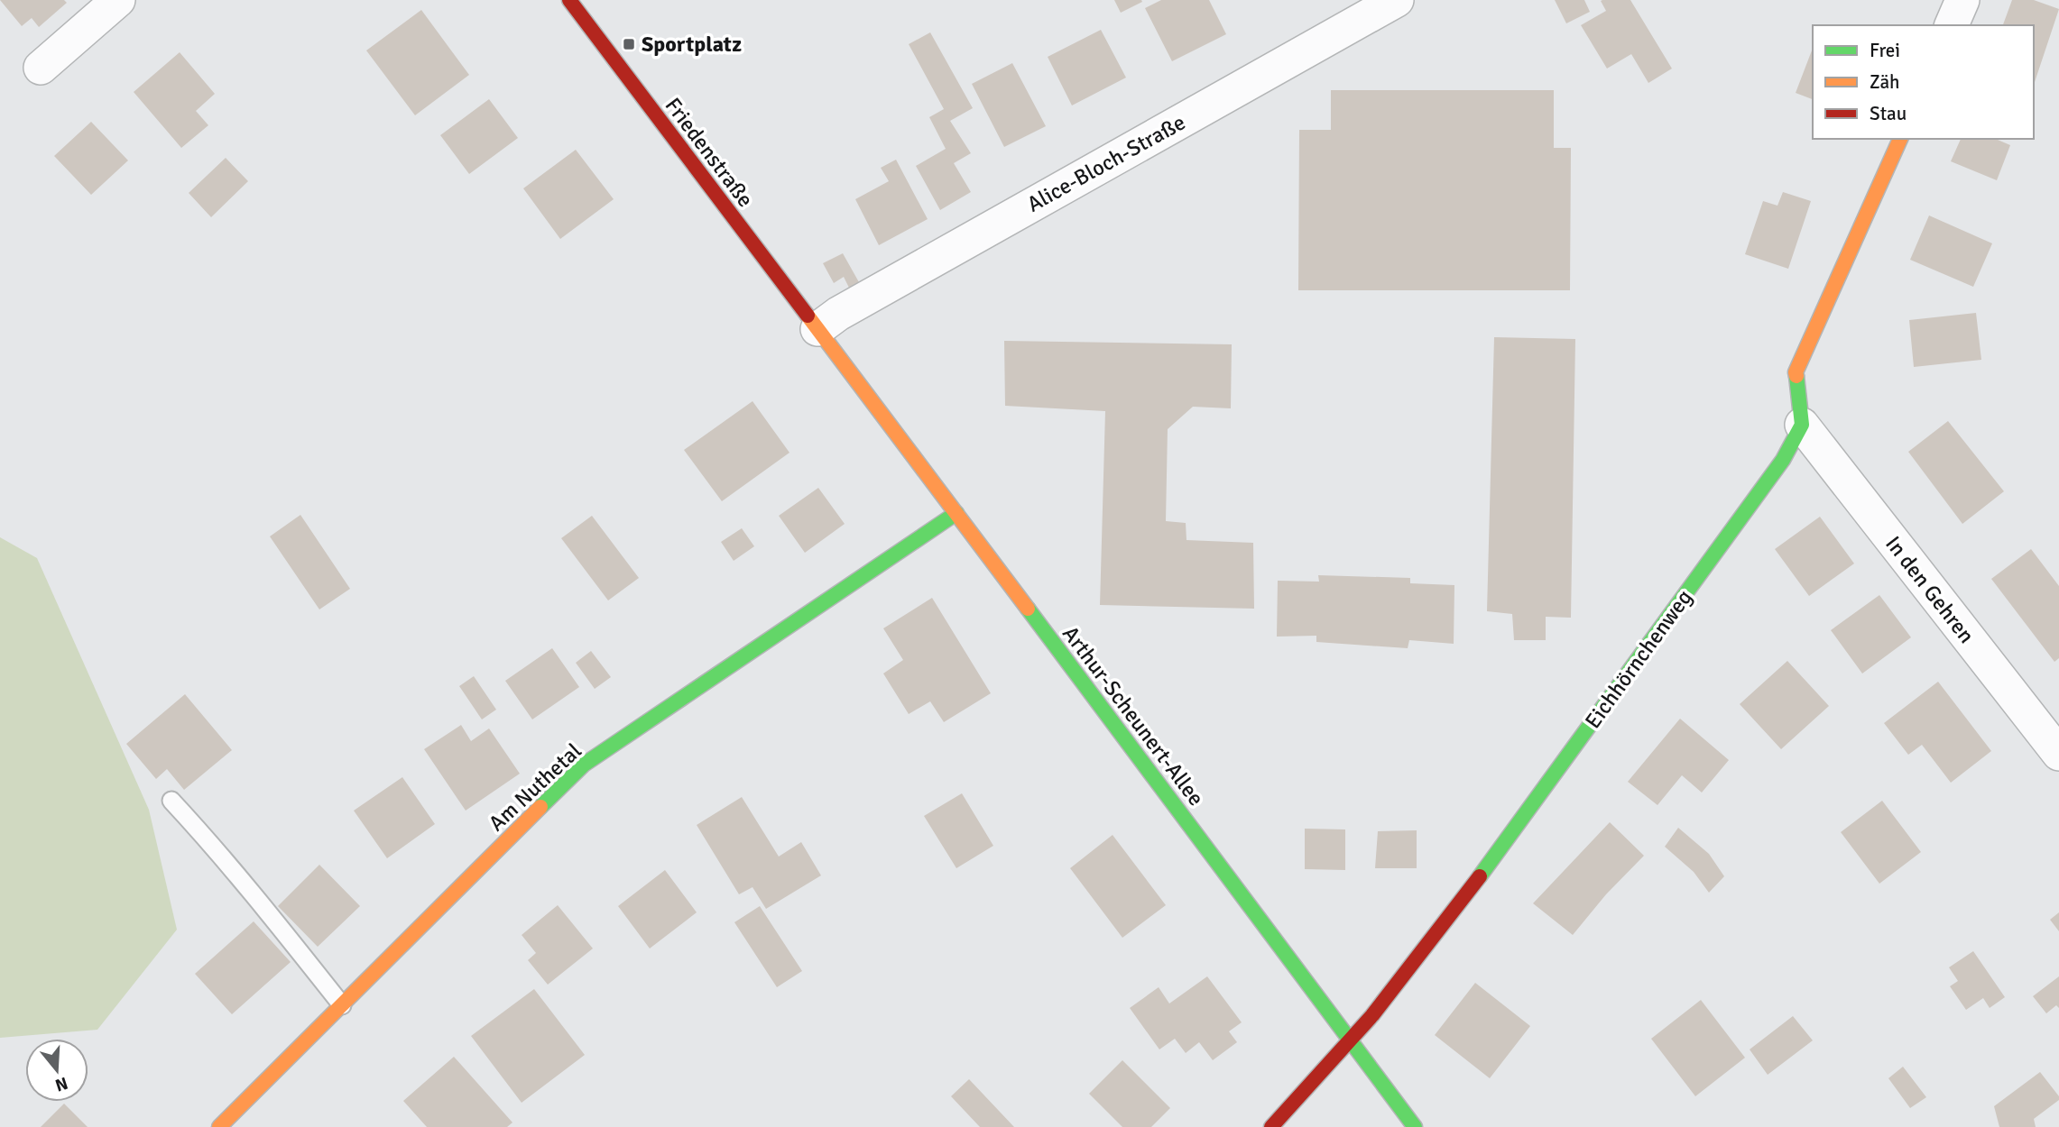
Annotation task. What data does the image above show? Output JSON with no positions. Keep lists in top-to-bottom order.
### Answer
{
  "streets": {
    "street": [
      "Friedenstraße",
      "Alice-Bloch-Straße",
      "In den Gehren",
      "Eichhörnchenweg",
      "Arthur-Scheunert-Allee",
      "Am Nuthetal"
    ]
  },
  "crossings": [
    ["Friedenstraße", "Alice-Bloch-Straße"],
    ["Friedenstraße", "Arthur-Scheunert-Allee"],
    ["Alice-Bloch-Straße", "Arthur-Scheunert-Allee"],
    ["In den Gehren", "Eichhörnchenweg"],
    ["Eichhörnchenweg", "Arthur-Scheunert-Allee"],
    ["Arthur-Scheunert-Allee", "Am Nuthetal"]
  ],
  "places": {
    "transit": ["Sportplatz"]
  },
  "legend": ["Frei", "Zäh", "Stau"],
  "north": "bottom"
}
